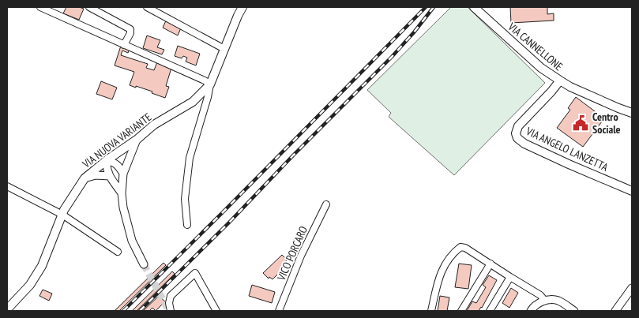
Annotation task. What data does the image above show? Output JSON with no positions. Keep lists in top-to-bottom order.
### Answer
{
  "streets": {
    "main road": ["VIA CANNELLONE", "VIA NUOVA VARIANTE", "VIA ANGELO LANZETTA"],
    "street": ["VICO PORCARO"]
  },
  "crossings": [
    ["VIA CANNELLONE", "VIA ANGELO LANZETTA"]
  ],
  "places": {
    "public building": ["Centro Sociale"]
  }
}
